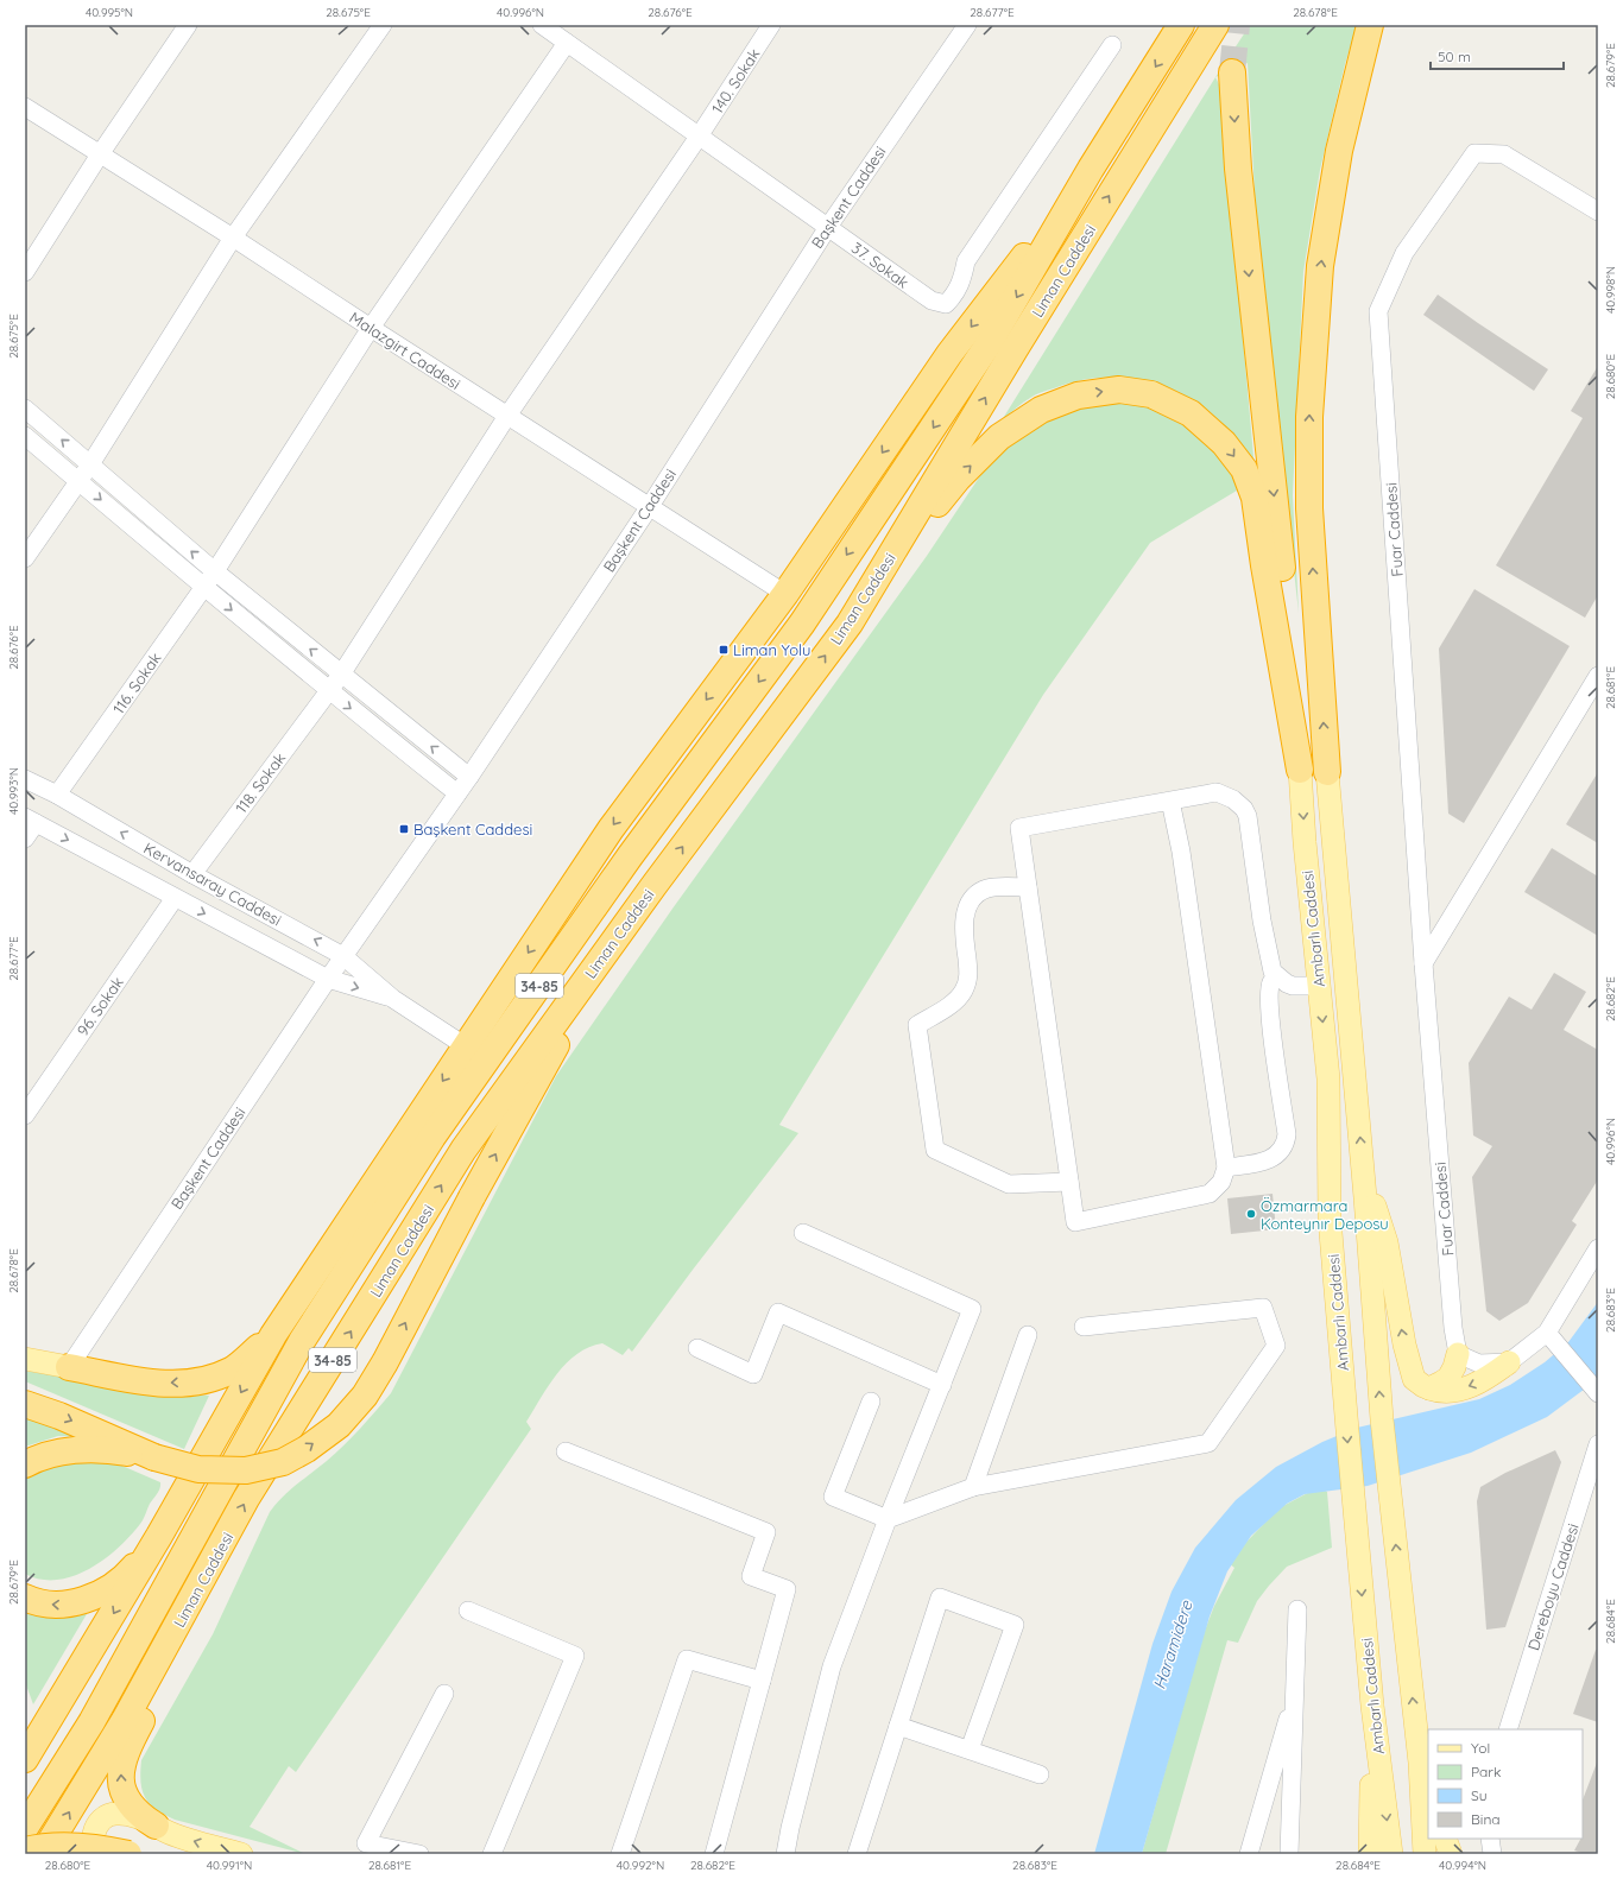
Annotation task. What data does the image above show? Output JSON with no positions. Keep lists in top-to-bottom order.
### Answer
{
  "streets": {
    "highway": ["Liman Caddesi", "34-85"],
    "main road": ["Ambarlı Caddesi"],
    "street": [
      "140. Sokak",
      "Başkent Caddesi",
      "37. Sokak",
      "Malazgirt Caddesi",
      "Fuar Caddesi",
      "116. Sokak",
      "118. Sokak",
      "Kervansaray Caddesi",
      "96. Sokak",
      "Dereboyu Caddesi"
    ]
  },
  "crossings": [
    ["140. Sokak", "37. Sokak"],
    ["140. Sokak", "Malazgirt Caddesi"],
    ["140. Sokak", "118. Sokak"],
    ["Başkent Caddesi", "37. Sokak"],
    ["Başkent Caddesi", "Malazgirt Caddesi"],
    ["Başkent Caddesi", "Kervansaray Caddesi"],
    ["37. Sokak", "116. Sokak"],
    ["Malazgirt Caddesi", "116. Sokak"],
    ["Malazgirt Caddesi", "118. Sokak"],
    ["116. Sokak", "Kervansaray Caddesi"],
    ["118. Sokak", "Kervansaray Caddesi"],
    ["Kervansaray Caddesi", "96. Sokak"]
  ],
  "water": ["Haramidere"],
  "places": {
    "transit": ["Liman Yolu", "Başkent Caddesi"],
    "other": ["Özmarmara Konteynır Deposu"]
  },
  "legend": [
    "Yol",
    "Park",
    "Su",
    "Bina"
  ],
  "scale_bar": "50 m",
  "coordinates": [
    "40.995°N",
    "28.675°E",
    "40.996°N",
    "28.676°E",
    "28.677°E",
    "28.678°E",
    "28.679°E",
    "40.998°N",
    "28.680°E",
    "28.681°E",
    "40.993°N",
    "28.682°E",
    "28.683°E",
    "28.684°E",
    "40.991°N",
    "40.992°N",
    "40.994°N"
  ]
}
